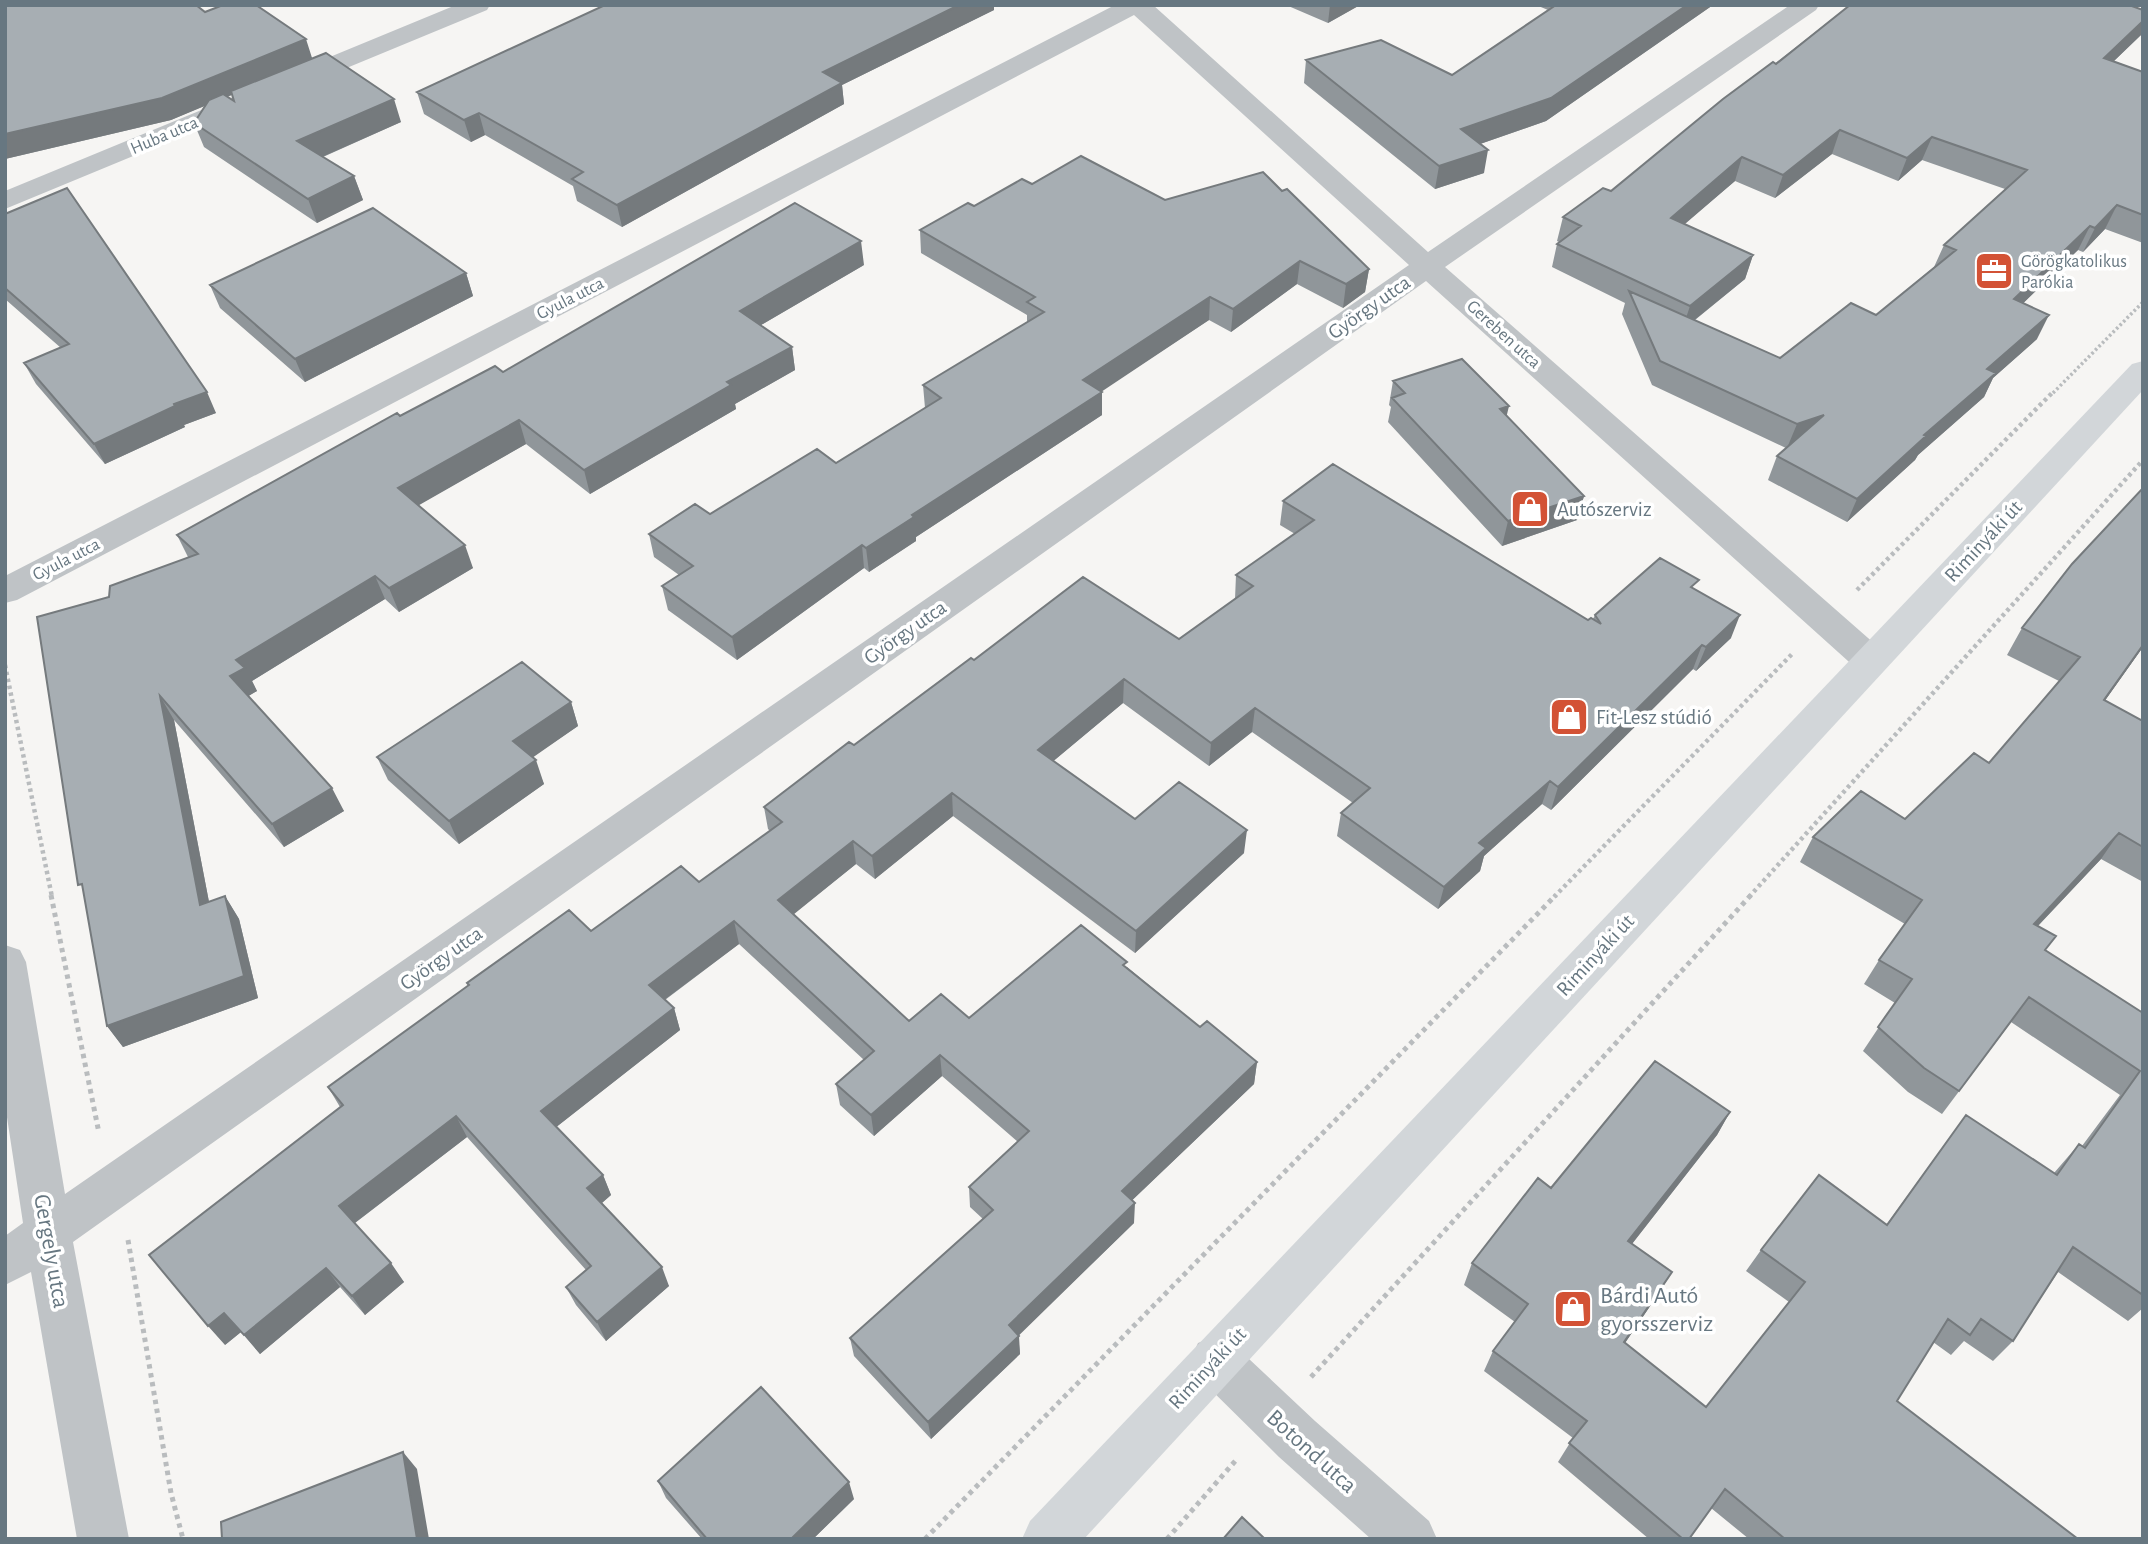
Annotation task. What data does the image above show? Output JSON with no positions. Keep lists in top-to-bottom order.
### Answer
{
  "streets": {
    "main road": ["Riminyáki út"],
    "street": [
      "Huba utca",
      "Gyula utca",
      "György utca",
      "Gereben utca",
      "Gergely utca",
      "Botond utca"
    ]
  },
  "crossings": [
    ["Gyula utca", "Gereben utca"],
    ["György utca", "Gereben utca"],
    ["György utca", "Gergely utca"],
    ["Gereben utca", "Riminyáki út"],
    ["Riminyáki út", "Botond utca"]
  ],
  "places": {
    "office": ["Görögkatolikus Parókia"],
    "shop": ["Autószerviz", "Fit-Lesz stúdió", "Bárdi Autó gyorsszerviz"]
  }
}
